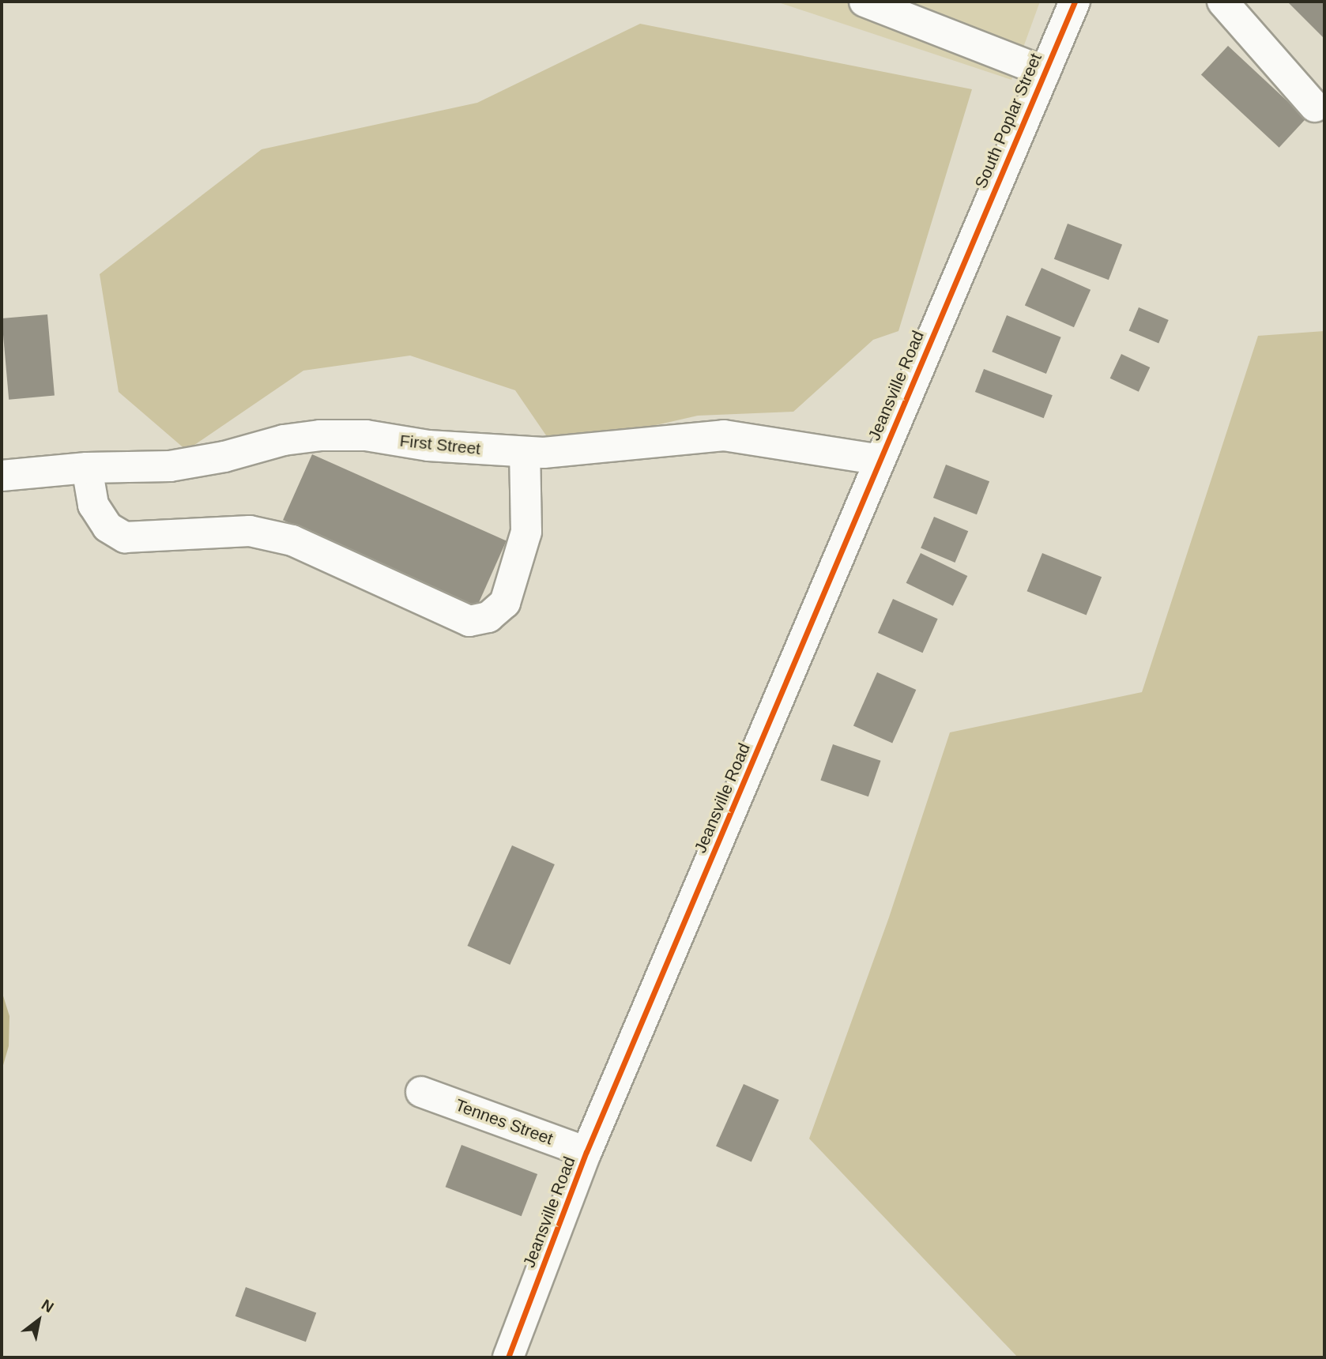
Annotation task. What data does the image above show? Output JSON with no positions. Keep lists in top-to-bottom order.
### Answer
{
  "streets": {
    "street": [
      "South Poplar Street",
      "Jeansville Road",
      "First Street",
      "Tennes Street"
    ]
  },
  "crossings": [
    ["South Poplar Street", "Jeansville Road"],
    ["Jeansville Road", "First Street"],
    ["Jeansville Road", "Tennes Street"]
  ],
  "north": "top right"
}
